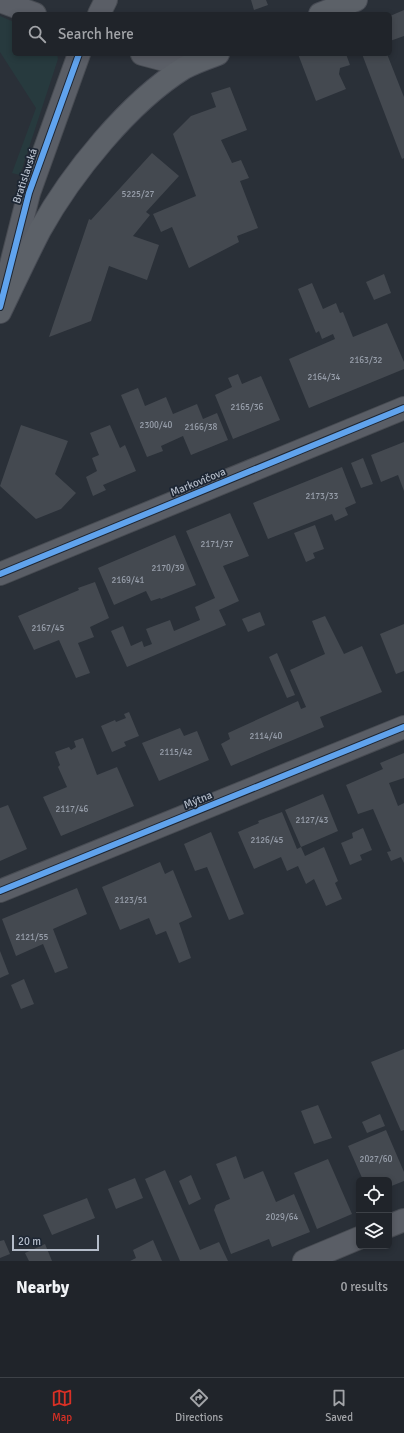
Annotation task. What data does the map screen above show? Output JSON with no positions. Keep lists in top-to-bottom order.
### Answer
{
  "streets": {
    "street": ["Bratislavská", "Markovičova", "Mýtna"]
  },
  "house_numbers": [
    "5225/27",
    "2163/32",
    "2164/34",
    "2165/36",
    "2300/40",
    "2166/38",
    "2173/33",
    "2171/37",
    "2170/39",
    "2169/41",
    "2167/45",
    "2114/40",
    "2115/42",
    "2117/46",
    "2127/43",
    "2126/45",
    "2123/51",
    "2121/55",
    "2027/60",
    "2029/64"
  ],
  "scale_bar": "20 m",
  "page": {
    "search": "Search here",
    "scale": "20 m",
    "heading": ["Nearby", "0 results"],
    "nav": ["Map", "Directions", "Saved"]
  }
}
